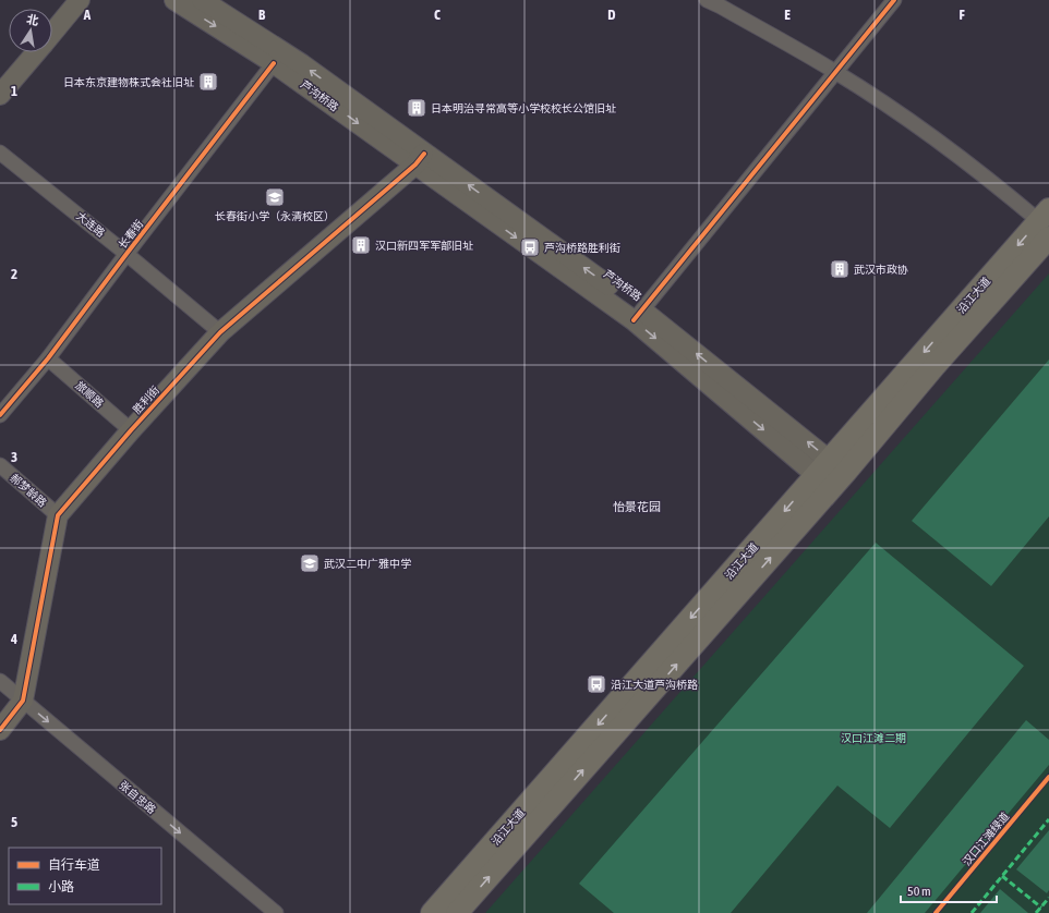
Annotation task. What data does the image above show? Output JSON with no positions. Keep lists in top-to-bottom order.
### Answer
{
  "streets": {
    "main road": ["芦沟桥路", "沿江大道", "胜利街"],
    "street": [
      "大连路",
      "长春街",
      "旅顺路",
      "郝梦龄路",
      "张自忠路"
    ],
    "cycle path": ["汉口江滩绿道"]
  },
  "crossings": [
    ["芦沟桥路", "长春街"],
    ["芦沟桥路", "沿江大道"],
    ["芦沟桥路", "胜利街"],
    ["大连路", "长春街"],
    ["大连路", "胜利街"],
    ["长春街", "旅顺路"],
    ["旅顺路", "胜利街"],
    ["胜利街", "郝梦龄路"]
  ],
  "one_way": ["张自忠路"],
  "districts": ["怡景花园"],
  "parks": ["汉口江滩二期"],
  "places": {
    "building": [
      "日本东京建物株式会社旧址",
      "日本明治寻常高等小学校校长公馆旧址",
      "汉口新四军军部旧址",
      "武汉市政协"
    ],
    "school or university": ["长春街小学（永清校区）", "武汉二中广雅中学"],
    "bus stop": ["芦沟桥路胜利街", "沿江大道芦沟桥路"]
  },
  "legend": ["自行车道", "小路"],
  "scale_bar": "50 m",
  "north": "top",
  "grid": {
    "columns": [
      "A",
      "B",
      "C",
      "D",
      "E",
      "F"
    ],
    "rows": [
      "1",
      "2",
      "3",
      "4",
      "5"
    ]
  }
}
